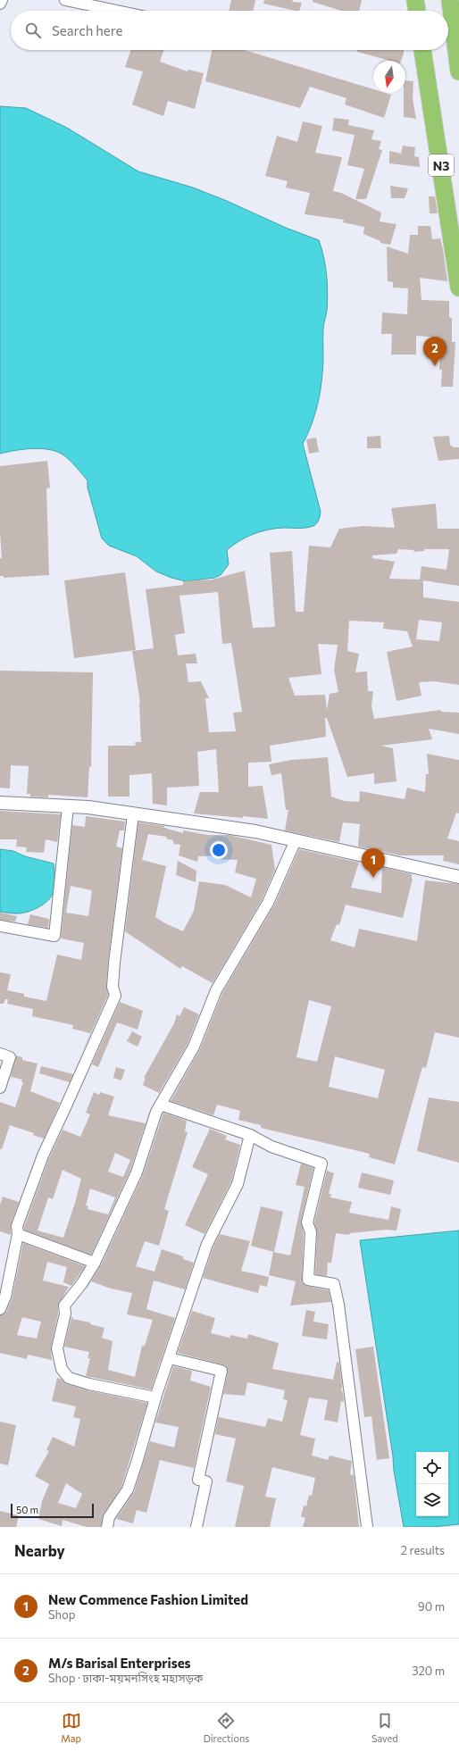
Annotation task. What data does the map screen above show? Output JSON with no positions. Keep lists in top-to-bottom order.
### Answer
{
  "streets": {
    "highway": ["N3"]
  },
  "scale_bar": "50 m",
  "north": "bottom",
  "page": {
    "search": "Search here",
    "pins": ["2", "1"],
    "scale": "50 m",
    "heading": ["Nearby", "2 results"],
    "list": [
      {
        "mark": "1",
        "name": "New Commence Fashion Limited",
        "note": "Shop",
        "value": "90 m"
      },
      {
        "mark": "2",
        "name": "M/s Barisal Enterprises",
        "note": "Shop · ঢাকা-ময়মনসিংহ মহাসড়ক",
        "value": "320 m"
      }
    ],
    "nav": ["Map", "Directions", "Saved"]
  }
}
